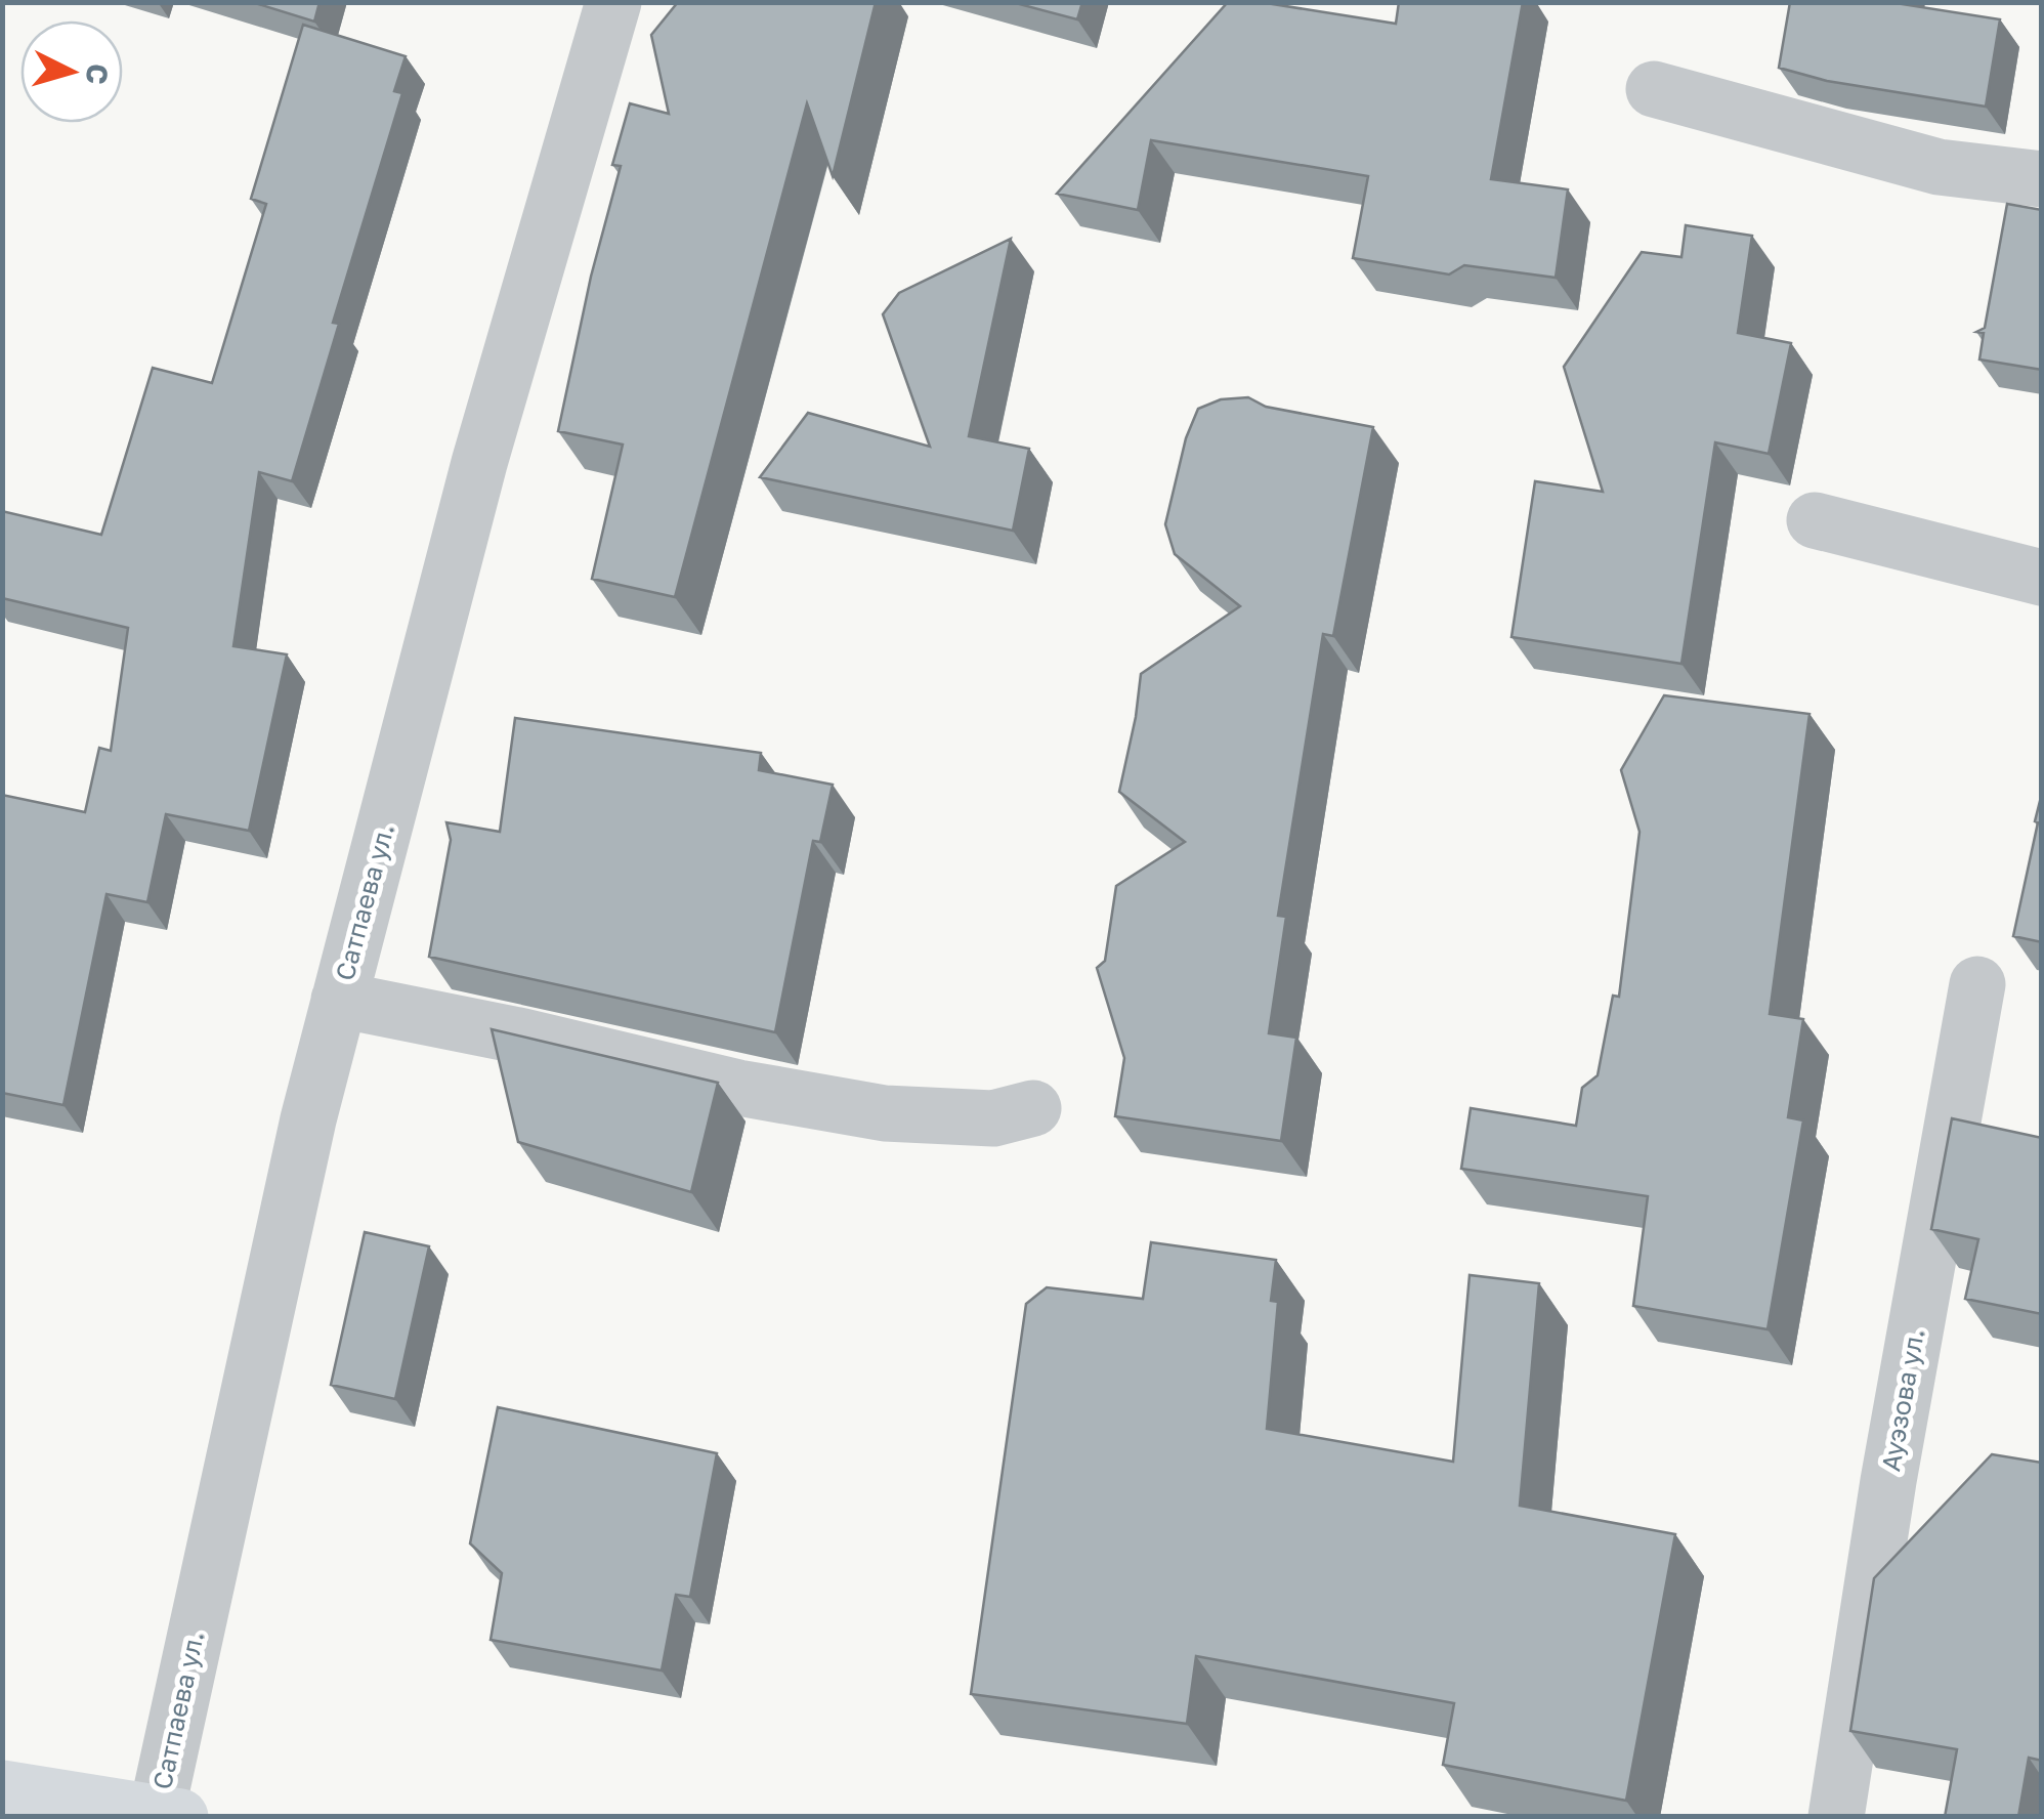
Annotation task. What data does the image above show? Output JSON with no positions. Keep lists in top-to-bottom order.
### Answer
{
  "streets": {
    "street": ["Сатпаева ул.", "Ауэзова ул."]
  },
  "north": "right"
}
